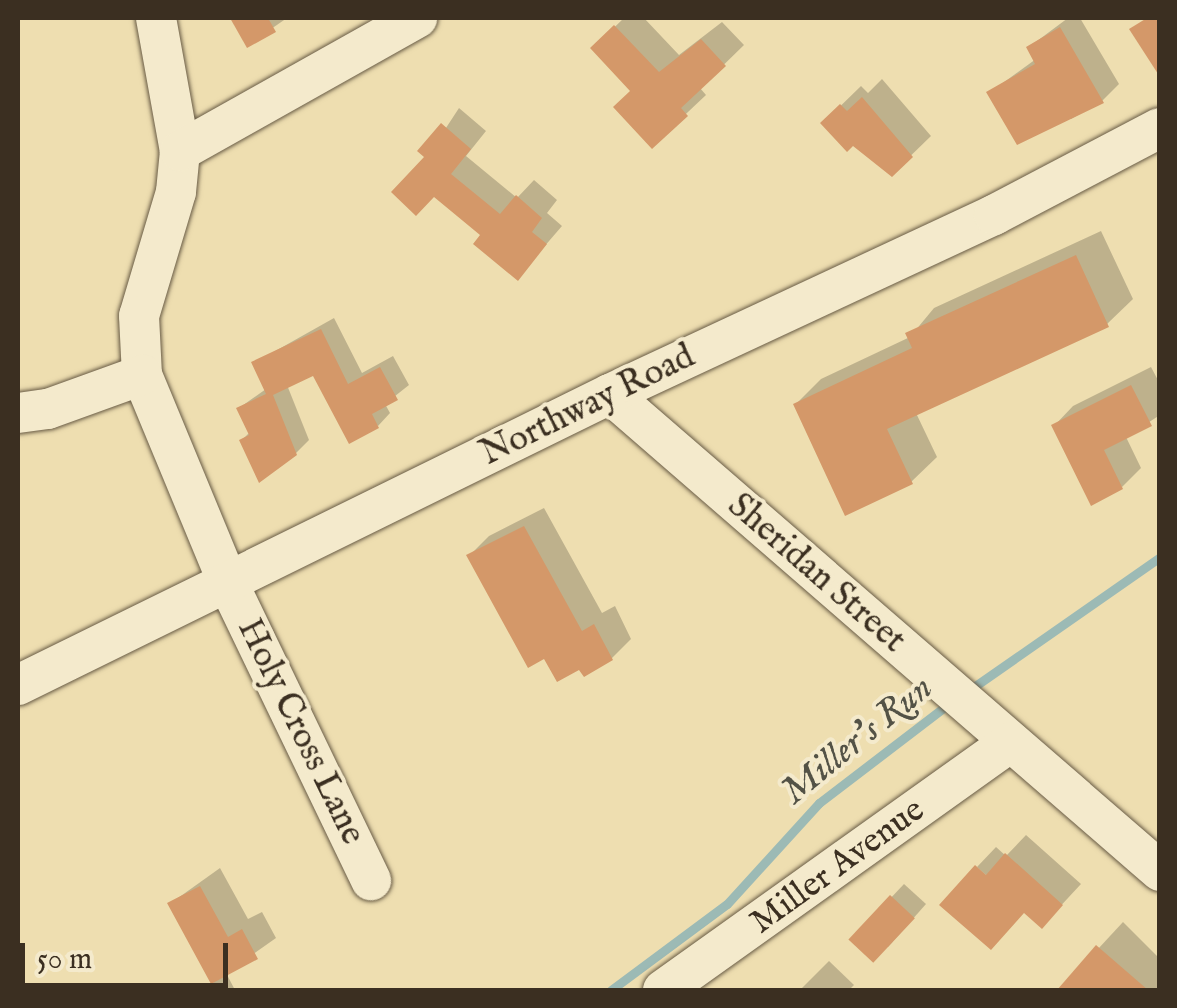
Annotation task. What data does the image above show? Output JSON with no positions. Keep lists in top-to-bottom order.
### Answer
{
  "streets": {
    "street": [
      "Northway Road",
      "Sheridan Street",
      "Holy Cross Lane",
      "Miller Avenue"
    ]
  },
  "crossings": [
    ["Northway Road", "Sheridan Street"],
    ["Northway Road", "Holy Cross Lane"],
    ["Sheridan Street", "Miller Avenue"]
  ],
  "water": ["Miller's Run"],
  "scale_bar": "50 m"
}
